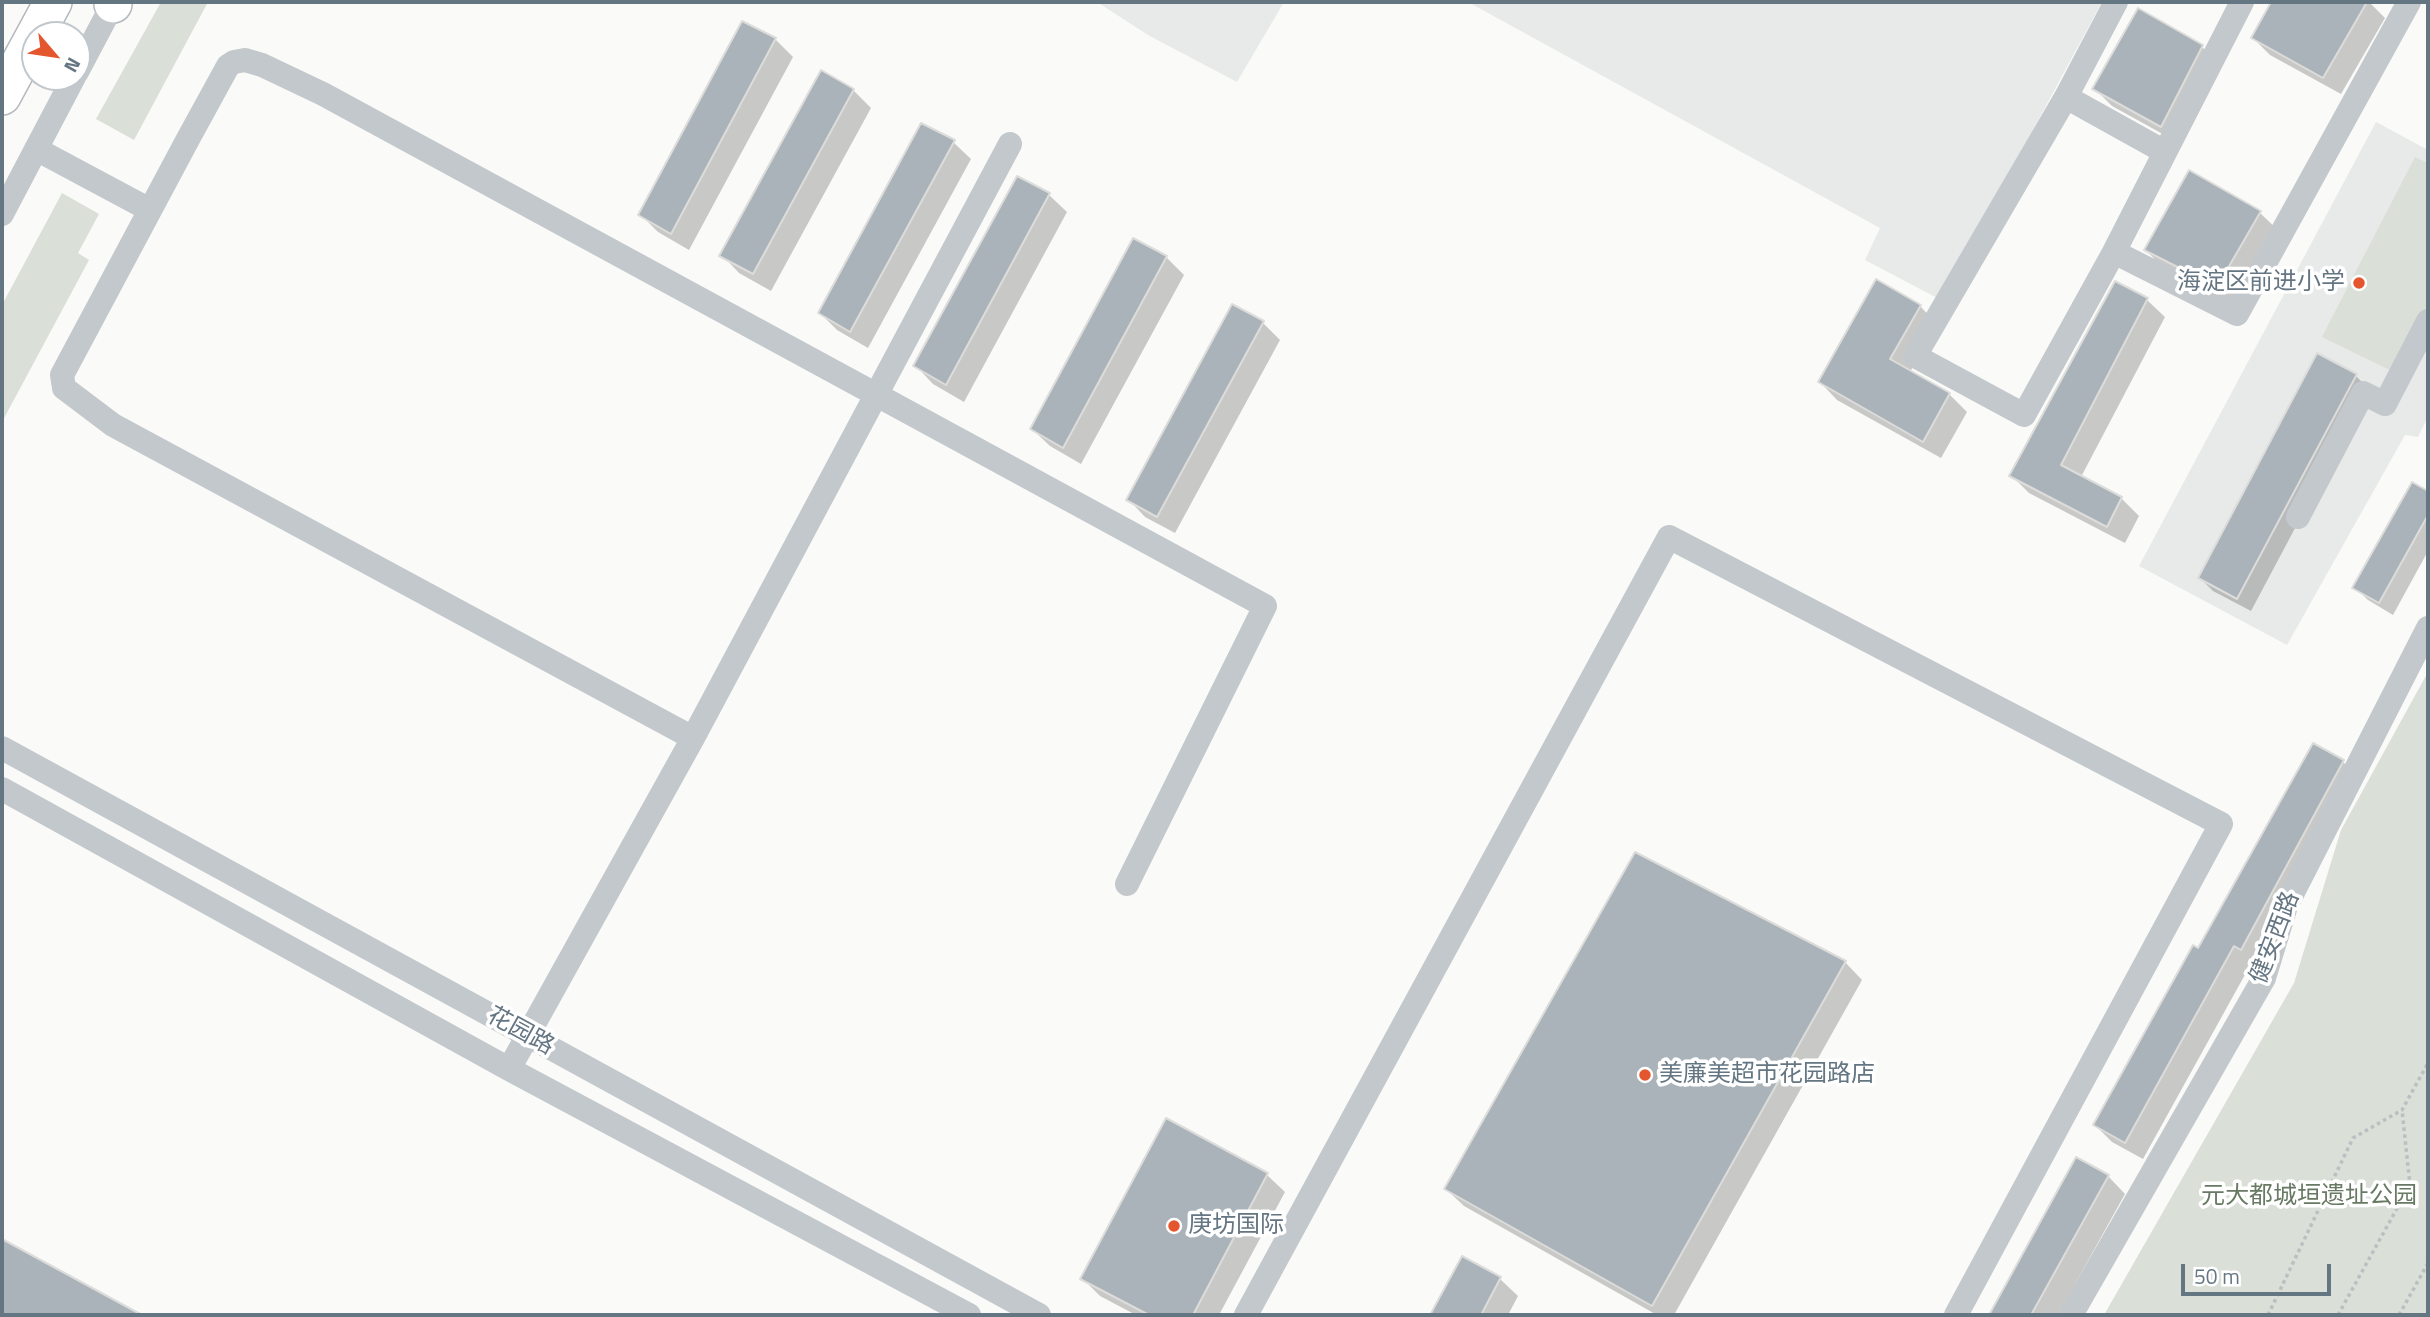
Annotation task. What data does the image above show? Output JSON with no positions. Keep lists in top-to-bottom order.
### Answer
{
  "streets": {
    "street": ["健安西路", "花园路"]
  },
  "parks": ["元大都城垣遗址公园"],
  "places": ["海淀区前进小学", "美廉美超市花园路店", "庚坊国际"],
  "scale_bar": "50 m",
  "north": "bottom right"
}
